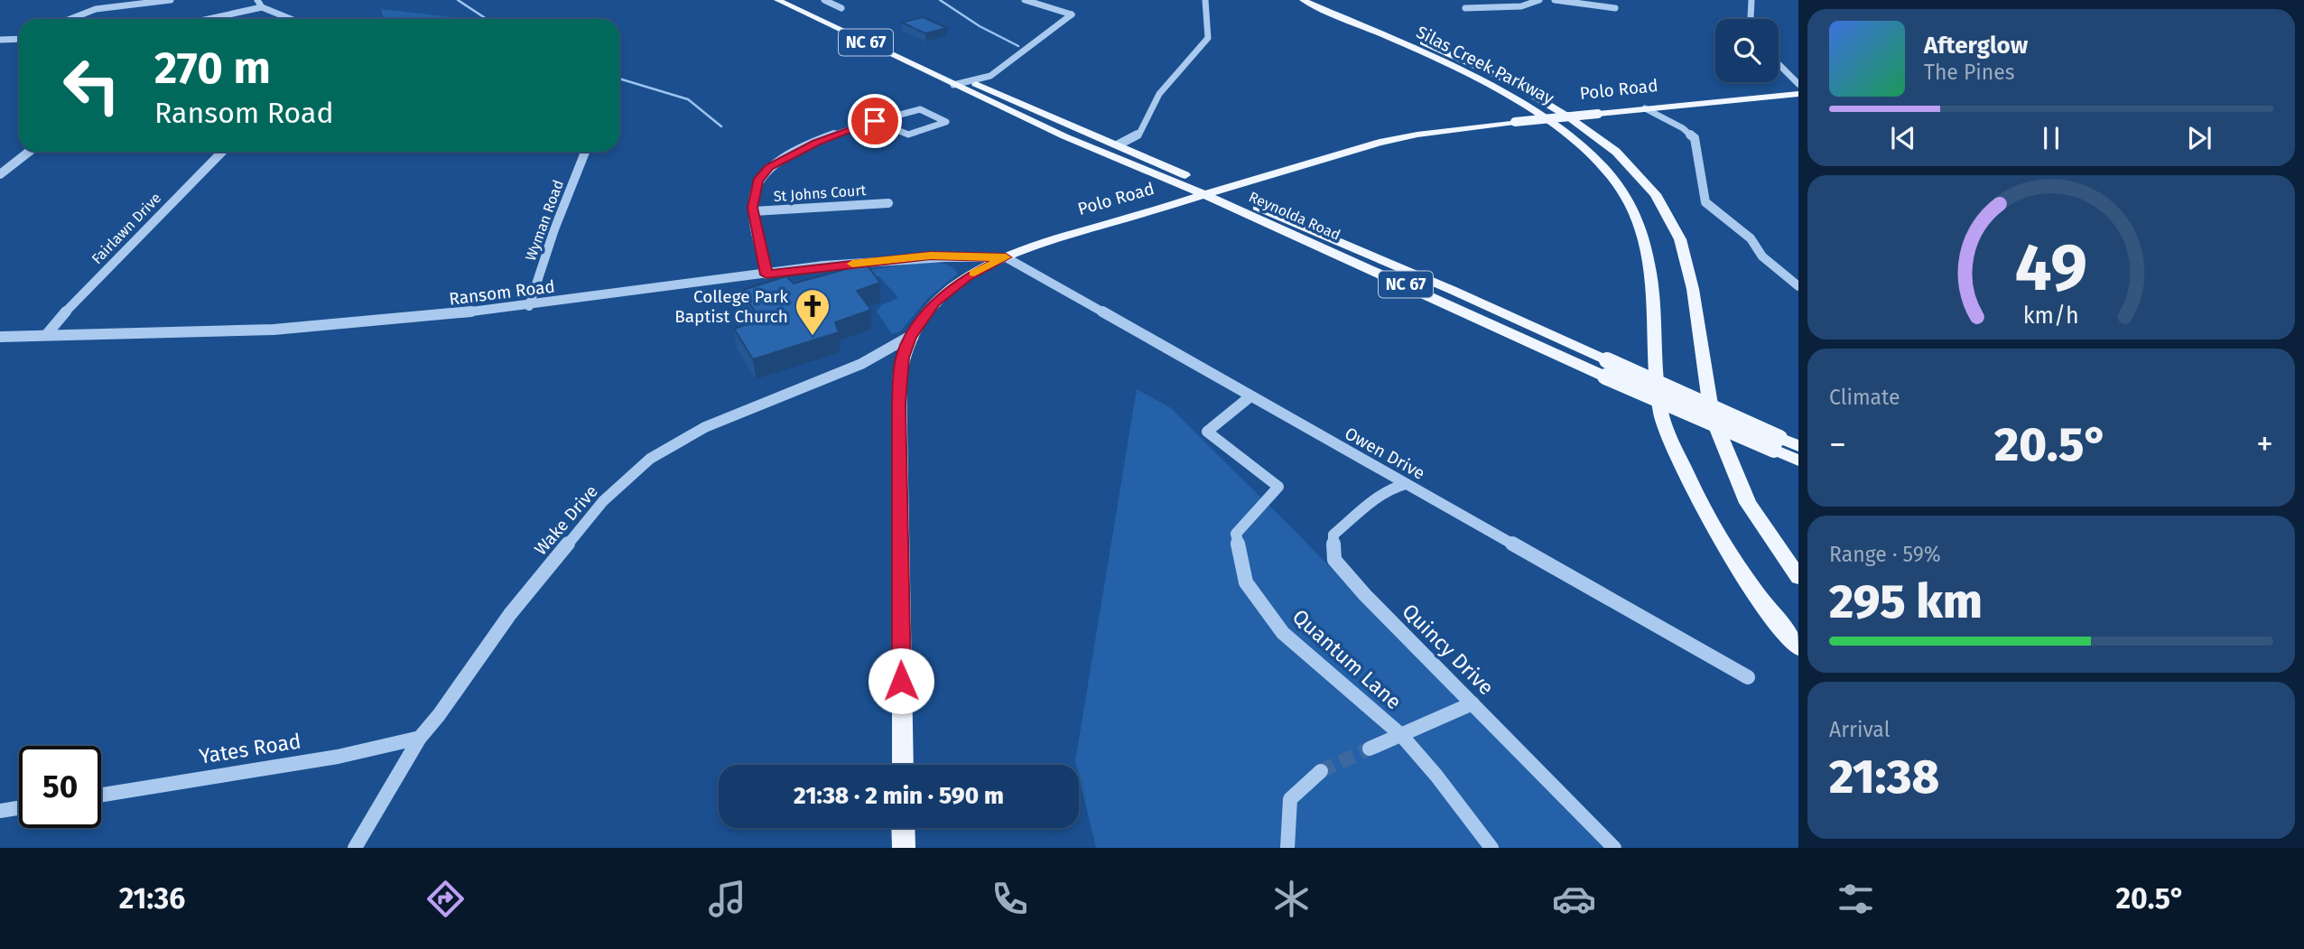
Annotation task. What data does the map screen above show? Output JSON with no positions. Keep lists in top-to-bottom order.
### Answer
{
  "streets": {
    "main road": [
      "NC 67",
      "Silas Creek Parkway",
      "Polo Road",
      "Reynolda Road"
    ],
    "street": [
      "St Johns Court",
      "Wyman Road",
      "Fairlawn Drive",
      "Ransom Road",
      "Owen Drive",
      "Wake Drive",
      "Quincy Drive",
      "Quantum Lane",
      "Yates Road"
    ]
  },
  "crossings": [
    ["Polo Road", "Reynolda Road"],
    ["Polo Road", "Ransom Road"],
    ["Polo Road", "Owen Drive"],
    ["Polo Road", "Wake Drive"],
    ["Wyman Road", "Ransom Road"],
    ["Fairlawn Drive", "Ransom Road"],
    ["Ransom Road", "Owen Drive"],
    ["Owen Drive", "Quincy Drive"],
    ["Owen Drive", "Quantum Lane"],
    ["Wake Drive", "Yates Road"]
  ],
  "places": {
    "church": ["College Park Baptist Church"]
  },
  "page": {
    "turn": ["270 m", "Ransom Road"],
    "song": ["Afterglow", "The Pines"],
    "tile": [
      "Climate",
      ["Range · 59%", "295 km"],
      ["Arrival", "21:38"]
    ],
    "heat": ["−", "20.5°", "+"],
    "limit": "50",
    "trip": "21:38 · 2 min · 590 m",
    "tabs": ["21:36", "20.5°"],
    "gauge": ["49", "km/h"]
  }
}
